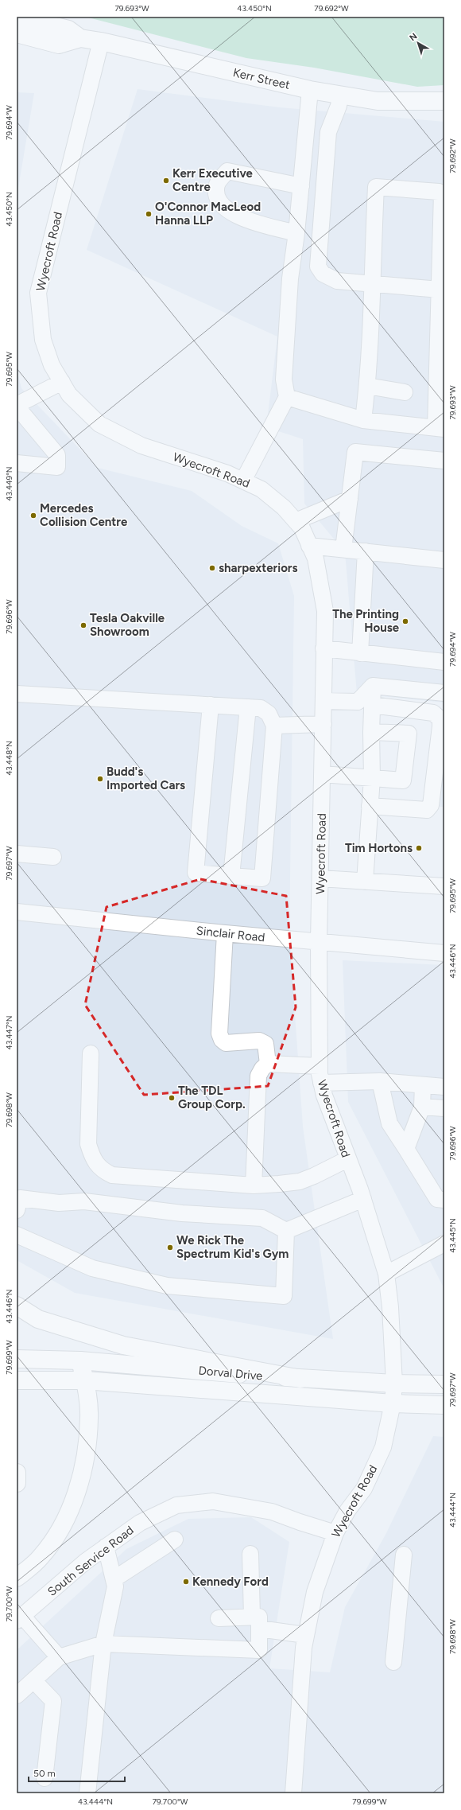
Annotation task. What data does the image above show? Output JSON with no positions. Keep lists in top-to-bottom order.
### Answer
{
  "streets": {
    "main road": ["Kerr Street", "Dorval Drive"],
    "street": ["Wyecroft Road", "Sinclair Road", "South Service Road"]
  },
  "crossings": [
    ["Kerr Street", "Wyecroft Road"],
    ["Wyecroft Road", "Sinclair Road"],
    ["Wyecroft Road", "Dorval Drive"],
    ["Wyecroft Road", "South Service Road"]
  ],
  "places": [
    "Kerr Executive Centre",
    "O'Connor MacLeod Hanna LLP",
    "Mercedes Collision Centre",
    "sharpexteriors",
    "The Printing House",
    "Tesla Oakville Showroom",
    "Budd's Imported Cars",
    "Tim Hortons",
    "The TDL Group Corp.",
    "We Rick The Spectrum Kid's Gym",
    "Kennedy Ford"
  ],
  "scale_bar": "50 m",
  "north": "top left",
  "coordinates": [
    "79.693°W",
    "43.450°N",
    "79.692°W",
    "79.694°W",
    "79.695°W",
    "43.449°N",
    "79.696°W",
    "43.448°N",
    "79.697°W",
    "43.446°N",
    "43.447°N",
    "79.698°W",
    "43.445°N",
    "79.699°W",
    "43.444°N",
    "79.700°W"
  ]
}
